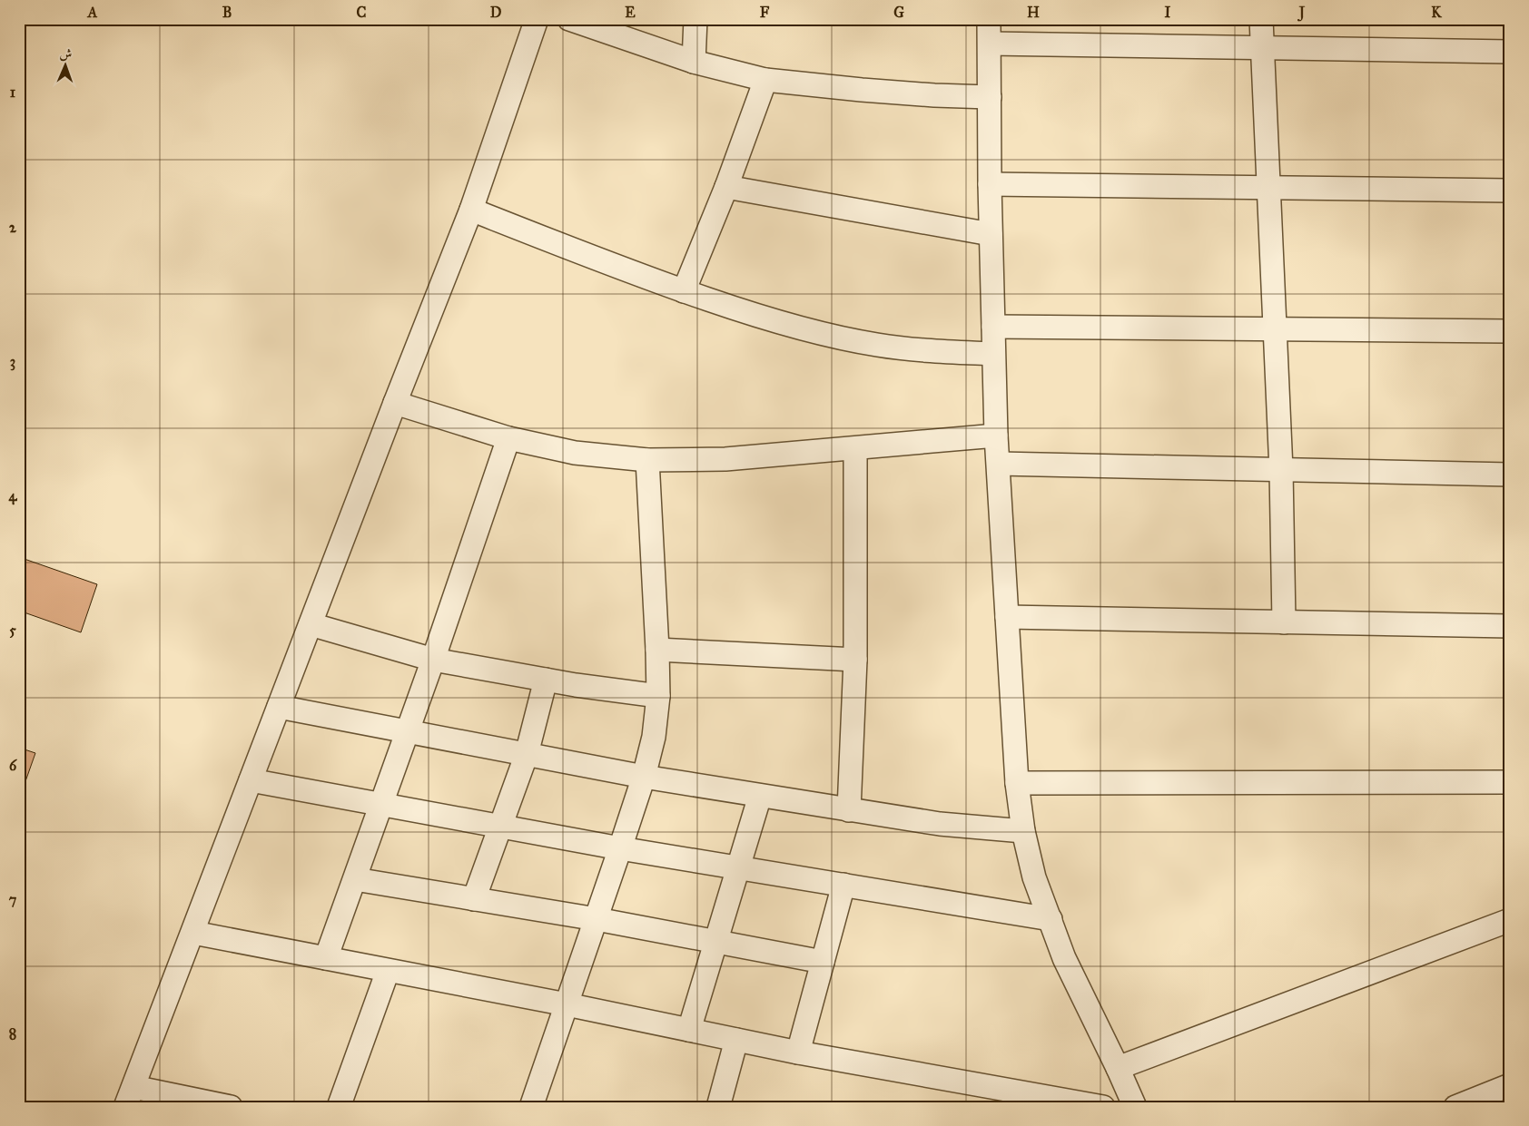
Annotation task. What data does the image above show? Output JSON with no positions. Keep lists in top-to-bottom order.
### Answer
{
  "north": "top",
  "grid": {
    "columns": [
      "A",
      "B",
      "C",
      "D",
      "E",
      "F",
      "G",
      "H",
      "I",
      "J",
      "K"
    ],
    "rows": [
      "1",
      "2",
      "3",
      "4",
      "5",
      "6",
      "7",
      "8"
    ]
  }
}
